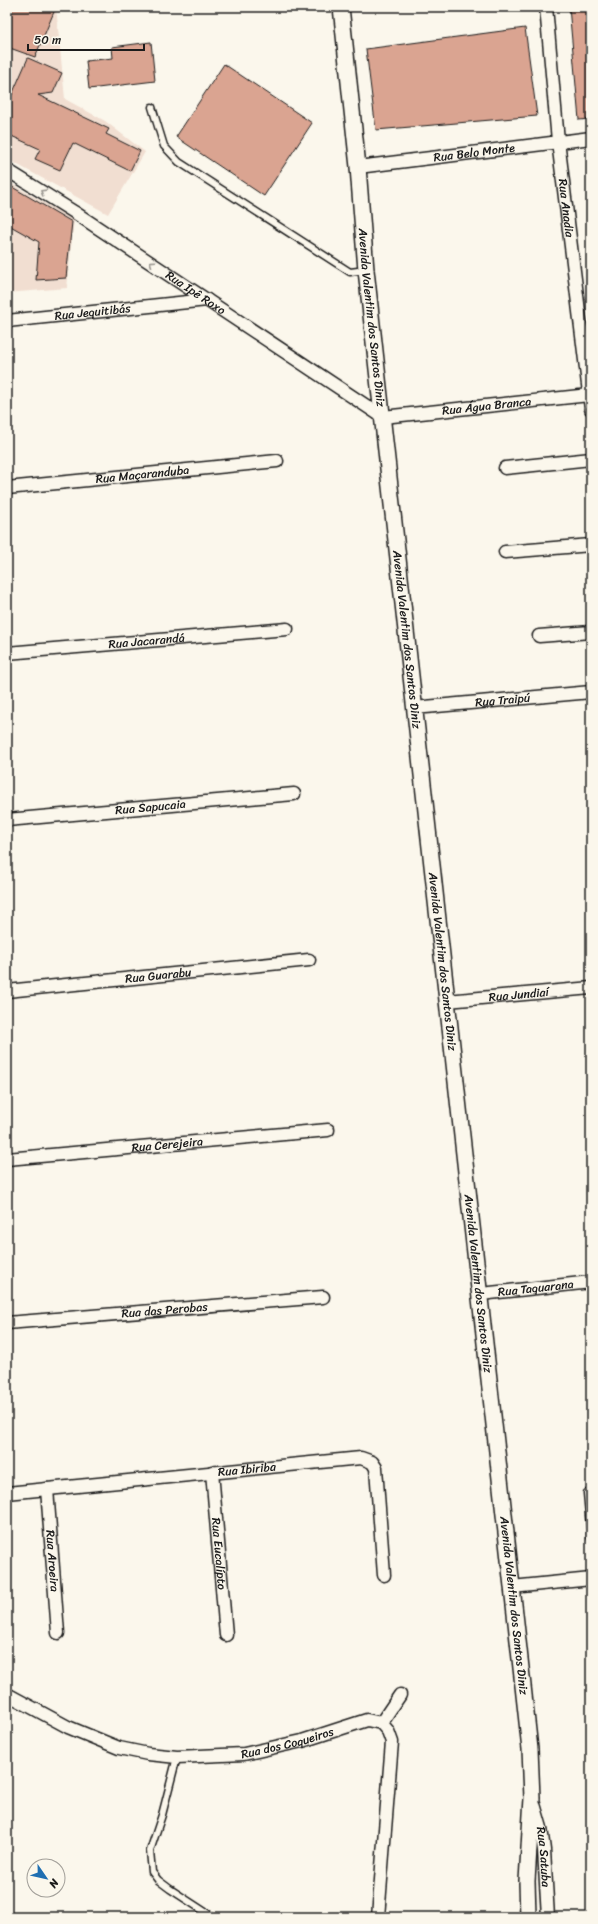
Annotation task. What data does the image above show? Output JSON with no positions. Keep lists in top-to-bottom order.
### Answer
{
  "streets": {
    "street": [
      "Rua Belo Monte",
      "Rua Anadia",
      "Rua Ipê Roxo",
      "Rua Jequitibás",
      "Avenida Valentim dos Santos Diniz",
      "Rua Água Branca",
      "Rua Maçaranduba",
      "Rua Jacarandá",
      "Rua Traipú",
      "Rua Sapucaia",
      "Rua Guarabu",
      "Rua Jundiaí",
      "Rua Cerejeira",
      "Rua Taquarana",
      "Rua das Perobas",
      "Rua Ibiriba",
      "Rua Eucalípto",
      "Rua Aroeira",
      "Rua dos Coqueiros",
      "Rua Satuba"
    ]
  },
  "crossings": [
    ["Rua Belo Monte", "Rua Anadia"],
    ["Rua Belo Monte", "Avenida Valentim dos Santos Diniz"],
    ["Rua Anadia", "Rua Água Branca"],
    ["Rua Ipê Roxo", "Rua Jequitibás"],
    ["Rua Ipê Roxo", "Avenida Valentim dos Santos Diniz"],
    ["Rua Ipê Roxo", "Rua Água Branca"],
    ["Avenida Valentim dos Santos Diniz", "Rua Água Branca"],
    ["Avenida Valentim dos Santos Diniz", "Rua Traipú"],
    ["Avenida Valentim dos Santos Diniz", "Rua Jundiaí"],
    ["Avenida Valentim dos Santos Diniz", "Rua Taquarana"],
    ["Avenida Valentim dos Santos Diniz", "Rua Satuba"],
    ["Rua Ibiriba", "Rua Eucalípto"],
    ["Rua Ibiriba", "Rua Aroeira"]
  ],
  "one_way": ["Rua Ipê Roxo"],
  "scale_bar": "50 m",
  "north": "bottom right"
}
